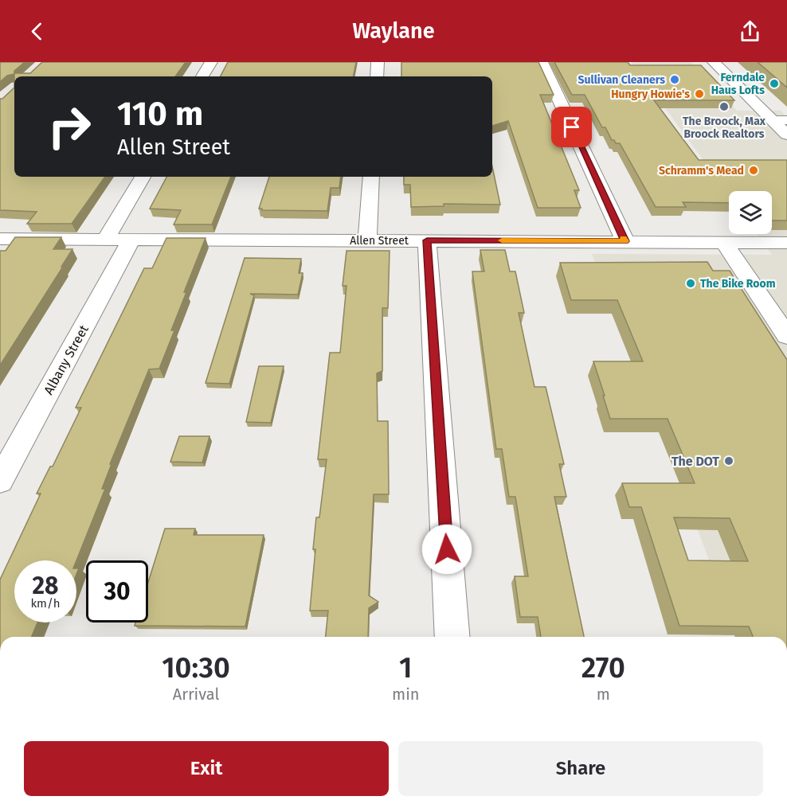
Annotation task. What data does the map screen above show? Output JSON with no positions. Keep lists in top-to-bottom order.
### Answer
{
  "streets": {
    "street": ["Allen Street", "Albany Street"]
  },
  "crossings": [
    ["Allen Street", "Albany Street"]
  ],
  "places": [
    "Sullivan Cleaners",
    "Ferndale Haus Lofts",
    "Hungry Howie's",
    "The Broock, Max Broock Realtors",
    "Schramm's Mead",
    "The Bike Room",
    "The DOT"
  ],
  "page": {
    "header": "Waylane",
    "turn": ["110 m", "Allen Street"],
    "speed": "28 km/h",
    "limit": "30",
    "eta": [
      "10:30",
      "Arrival",
      "1",
      "min",
      "270",
      "m"
    ],
    "buttons": ["Exit", "Share"]
  }
}
